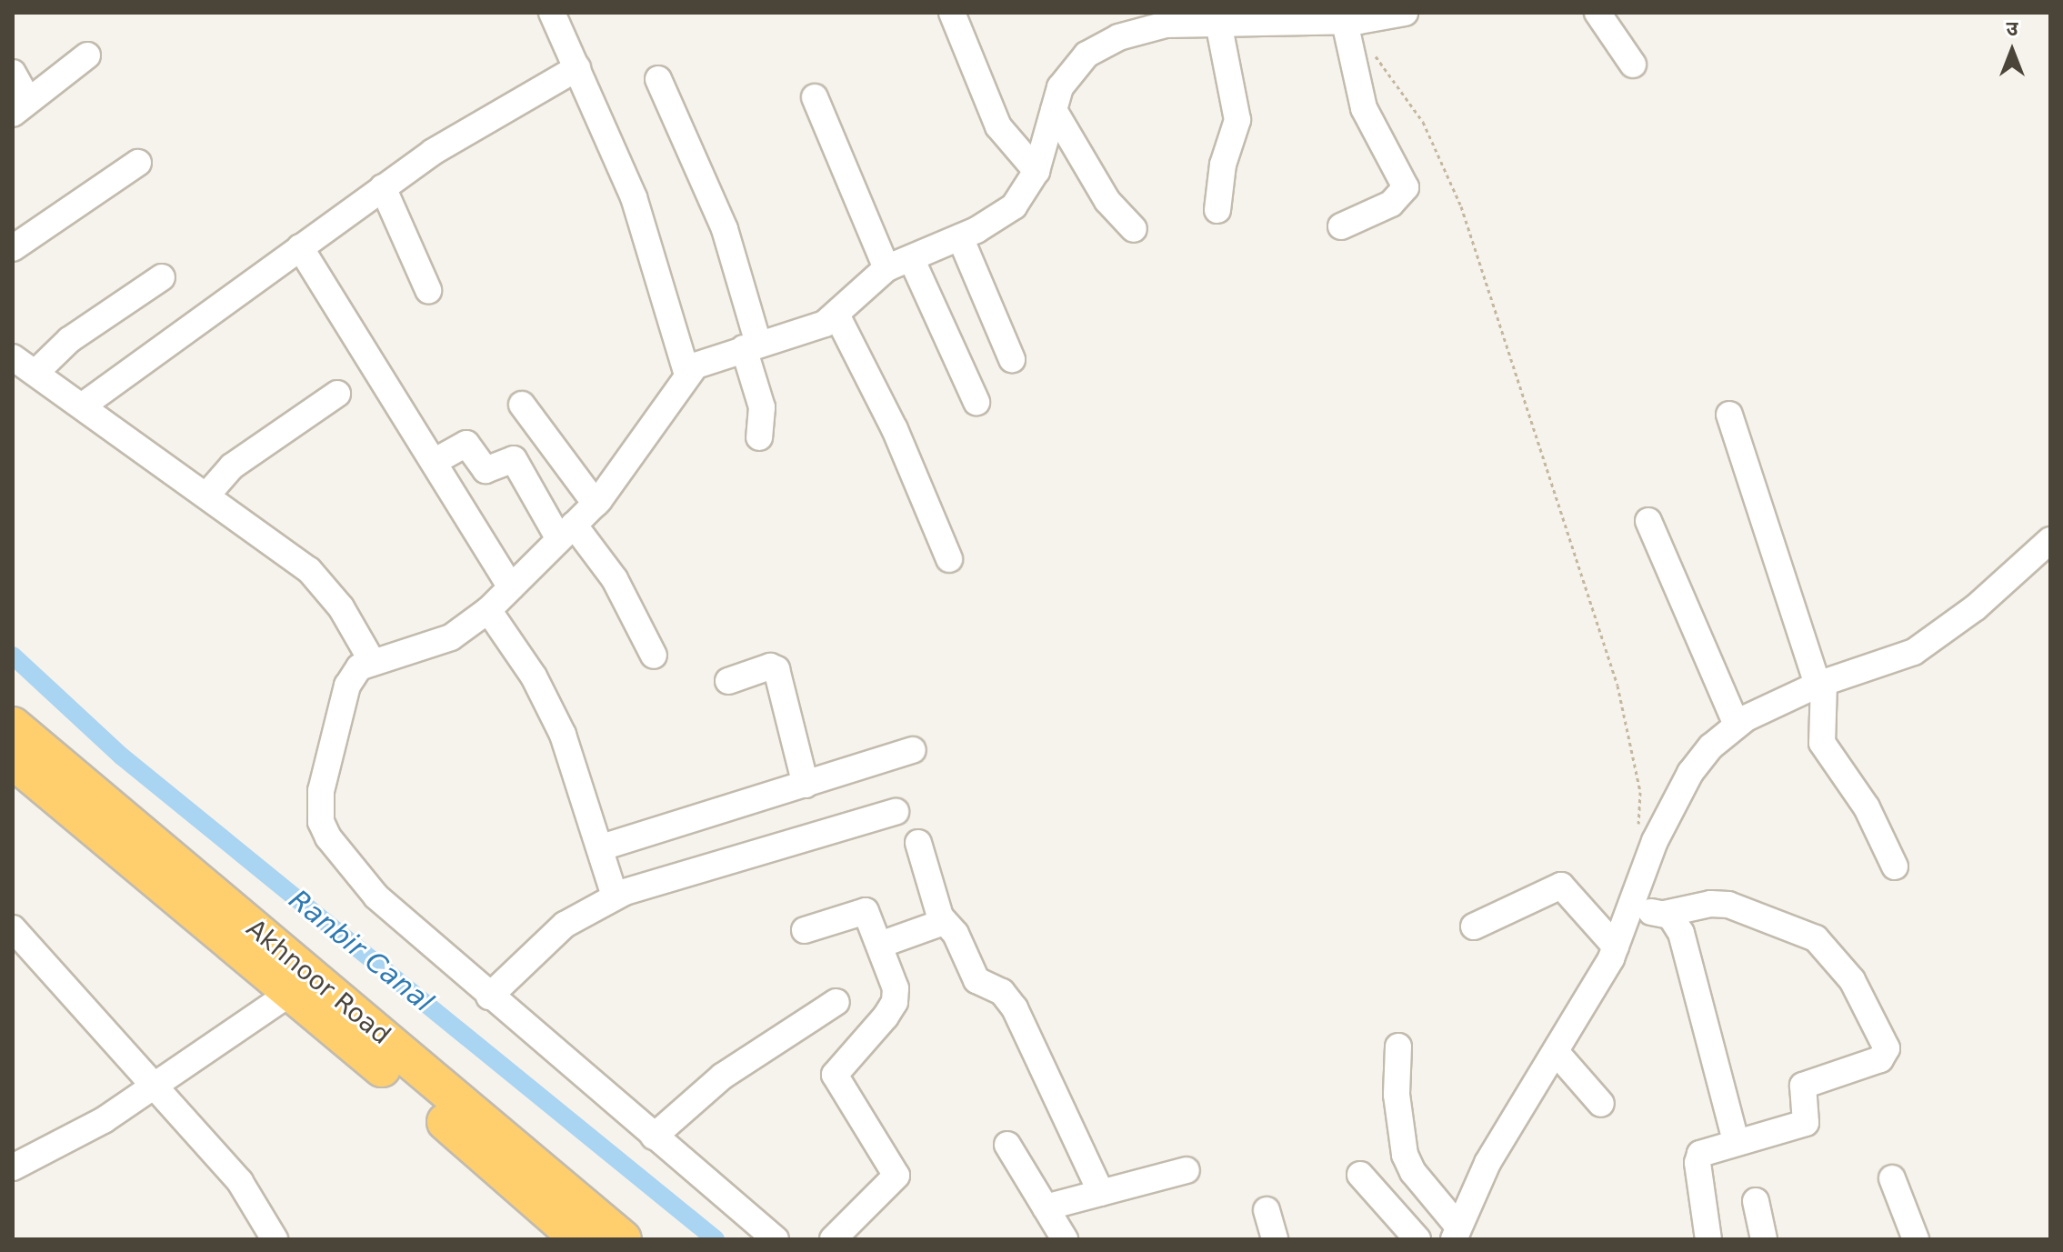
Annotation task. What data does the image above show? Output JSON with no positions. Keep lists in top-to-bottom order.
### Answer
{
  "streets": {
    "highway": ["Akhnoor Road"]
  },
  "water": ["Ranbir Canal"],
  "north": "top"
}
